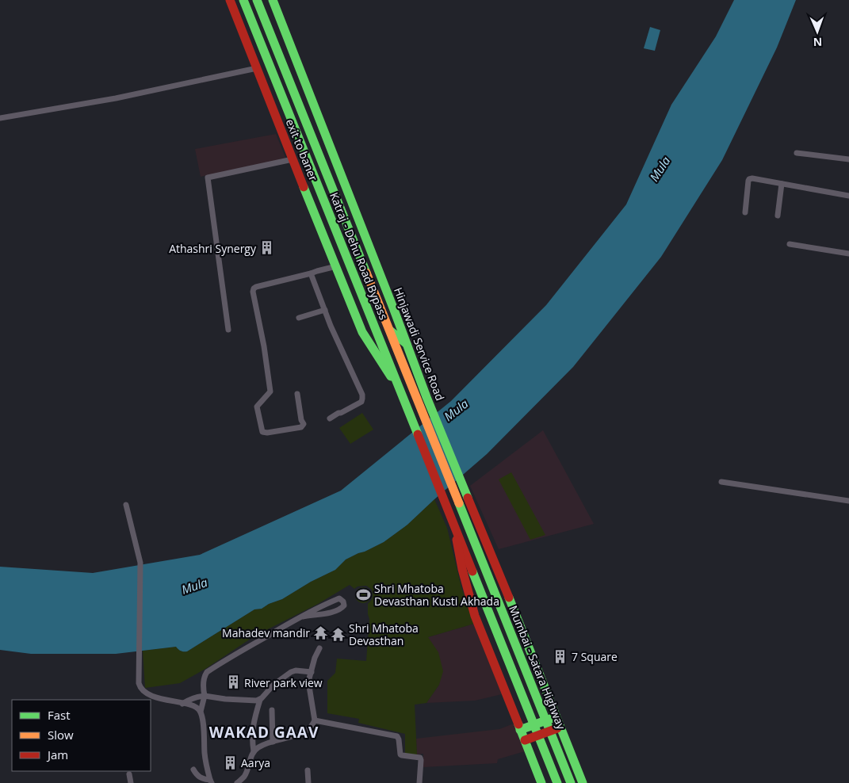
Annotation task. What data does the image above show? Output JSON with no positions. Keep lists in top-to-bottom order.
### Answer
{
  "streets": {
    "main road": [
      "exit to baner",
      "Katraj - Dehu Road Bypass",
      "Hinjawadi Service Road",
      "Mumbai - Satara Highway"
    ]
  },
  "crossings": [
    ["exit to baner", "Katraj - Dehu Road Bypass"],
    ["Katraj - Dehu Road Bypass", "Hinjawadi Service Road"],
    ["Katraj - Dehu Road Bypass", "Mumbai - Satara Highway"]
  ],
  "districts": ["WAKAD GAAV"],
  "water": ["Mula"],
  "places": {
    "building": [
      "Athashri Synergy",
      "7 Square",
      "River park view",
      "Aarya"
    ],
    "sports": ["Shri Mhatoba Devasthan Kusti Akhada"],
    "temple": ["Mahadev mandir", "Shri Mhatoba Devasthan"]
  },
  "legend": ["Fast", "Slow", "Jam"],
  "north": "bottom"
}
